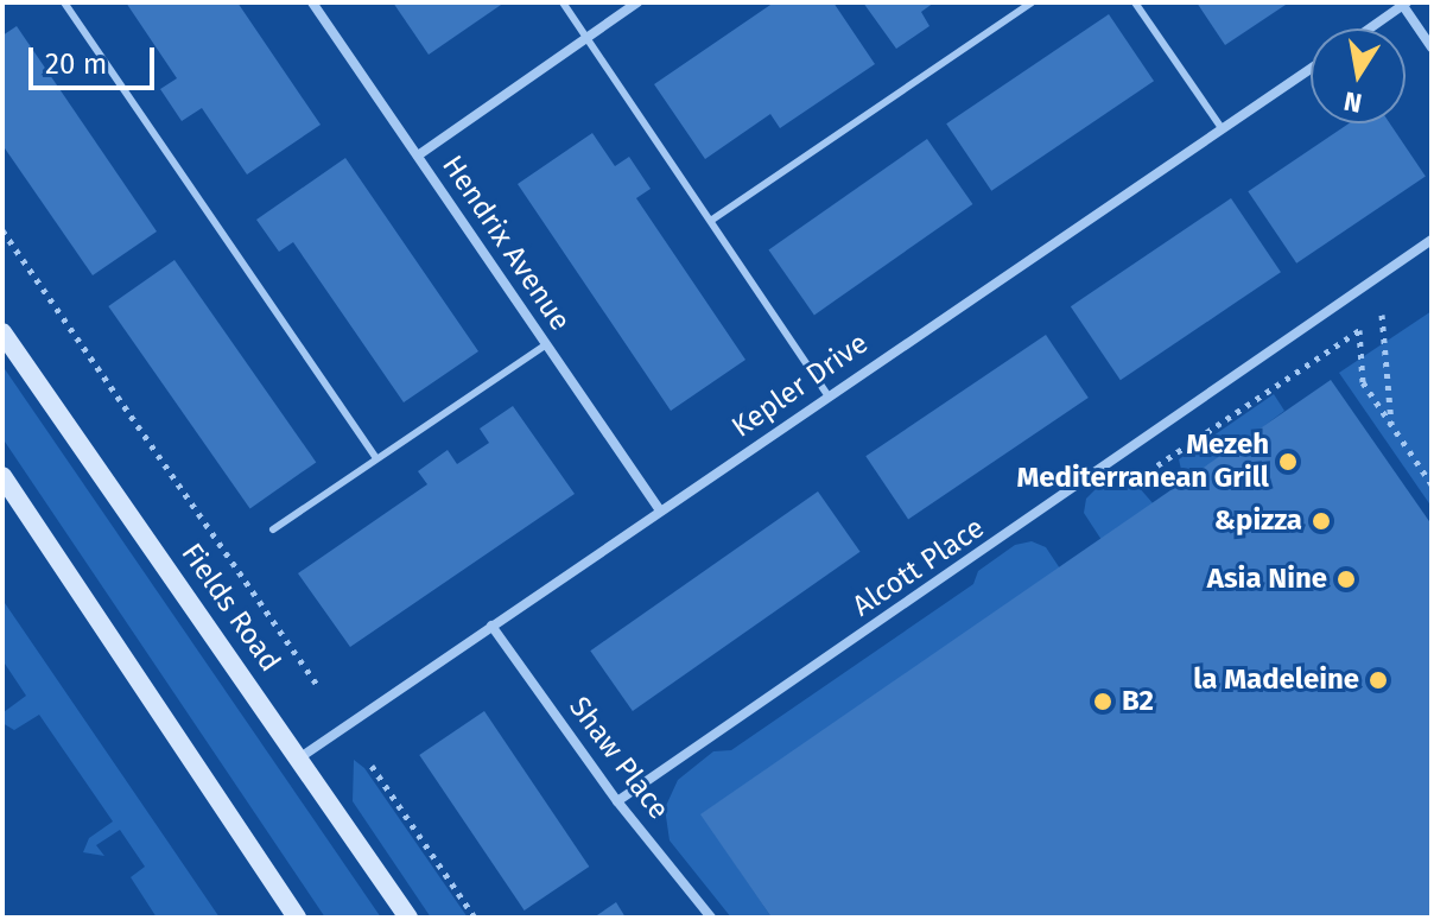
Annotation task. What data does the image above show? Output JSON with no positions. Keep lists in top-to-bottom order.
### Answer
{
  "streets": {
    "main road": ["Fields Road"],
    "street": [
      "Hendrix Avenue",
      "Kepler Drive",
      "Alcott Place",
      "Shaw Place"
    ]
  },
  "crossings": [
    ["Hendrix Avenue", "Kepler Drive"],
    ["Kepler Drive", "Fields Road"],
    ["Kepler Drive", "Shaw Place"],
    ["Alcott Place", "Shaw Place"]
  ],
  "places": [
    "Mezeh Mediterranean Grill",
    "&pizza",
    "Asia Nine",
    "la Madeleine",
    "B2"
  ],
  "scale_bar": "20 m",
  "north": "bottom"
}
